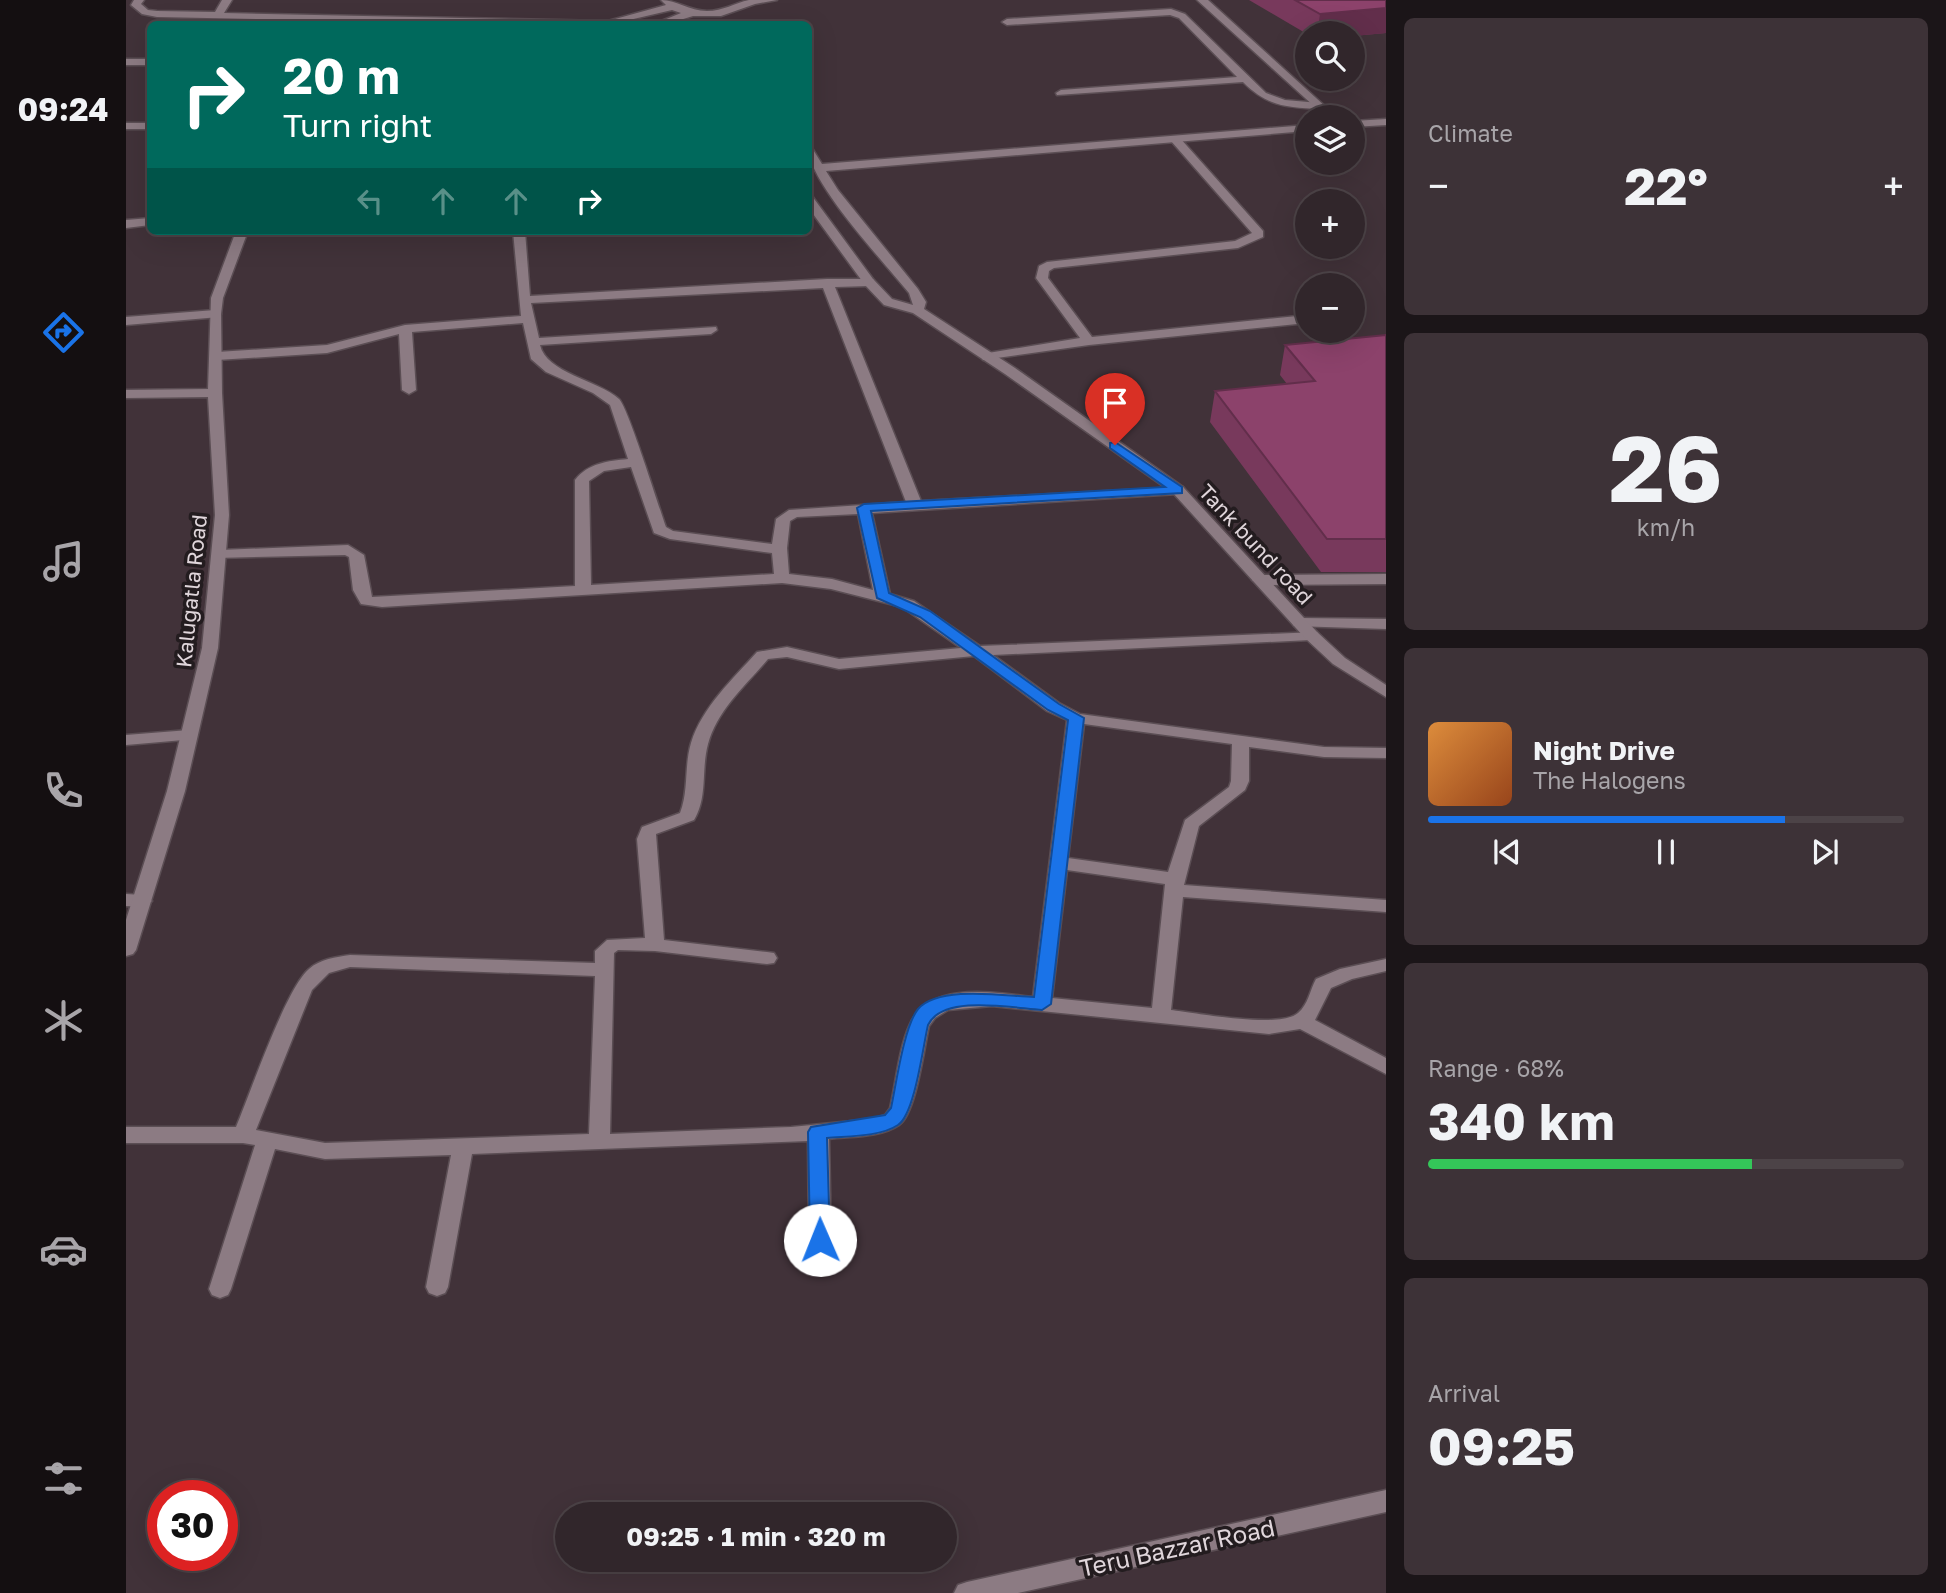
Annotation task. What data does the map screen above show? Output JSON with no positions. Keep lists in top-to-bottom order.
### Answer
{
  "streets": {
    "street": ["Tank bund road", "Kalugatla Road", "Teru Bazzar Road"]
  },
  "page": {
    "tabs": "09:24",
    "tile": [
      "Climate",
      ["26", "km/h"],
      ["Range · 68%", "340 km"],
      ["Arrival", "09:25"]
    ],
    "map_buttons": ["+", "−"],
    "turn": ["20 m", "Turn right"],
    "heat": ["−", "22°", "+"],
    "song": ["Night Drive", "The Halogens"],
    "limit": "30",
    "trip": "09:25 · 1 min · 320 m"
  }
}
